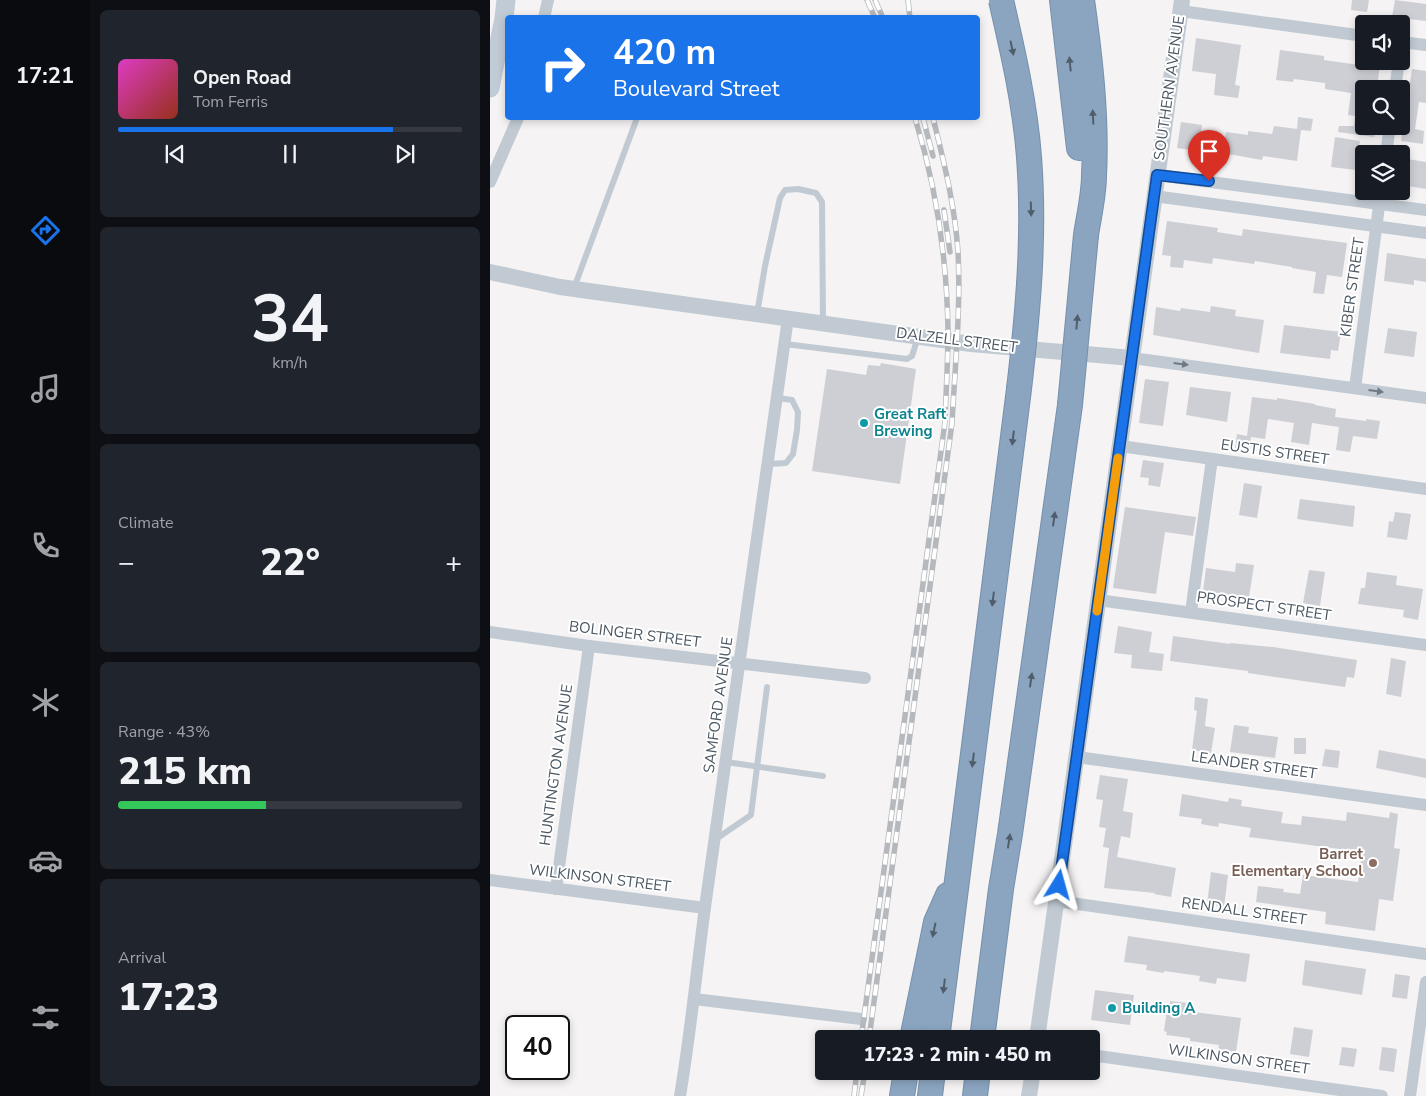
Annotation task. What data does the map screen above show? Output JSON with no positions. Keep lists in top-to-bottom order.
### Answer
{
  "streets": {
    "street": [
      "SOUTHERN AVENUE",
      "KIBER STREET",
      "DALZELL STREET",
      "EUSTIS STREET",
      "PROSPECT STREET",
      "BOLINGER STREET",
      "SAMFORD AVENUE",
      "HUNTINGTON AVENUE",
      "LEANDER STREET",
      "WILKINSON STREET",
      "RENDALL STREET"
    ]
  },
  "crossings": [
    ["SOUTHERN AVENUE", "DALZELL STREET"],
    ["SOUTHERN AVENUE", "EUSTIS STREET"],
    ["SOUTHERN AVENUE", "PROSPECT STREET"],
    ["SOUTHERN AVENUE", "LEANDER STREET"],
    ["SOUTHERN AVENUE", "RENDALL STREET"],
    ["KIBER STREET", "DALZELL STREET"],
    ["DALZELL STREET", "SAMFORD AVENUE"],
    ["BOLINGER STREET", "SAMFORD AVENUE"],
    ["BOLINGER STREET", "HUNTINGTON AVENUE"],
    ["SAMFORD AVENUE", "WILKINSON STREET"],
    ["HUNTINGTON AVENUE", "WILKINSON STREET"]
  ],
  "places": ["Great Raft Brewing", "Barret Elementary School", "Building A"],
  "page": {
    "tabs": "17:21",
    "turn": ["420 m", "Boulevard Street"],
    "song": ["Open Road", "Tom Ferris"],
    "tile": [
      ["34", "km/h"],
      "Climate",
      ["Range · 43%", "215 km"],
      ["Arrival", "17:23"]
    ],
    "heat": ["−", "22°", "+"],
    "limit": "40",
    "trip": "17:23 · 2 min · 450 m"
  }
}
